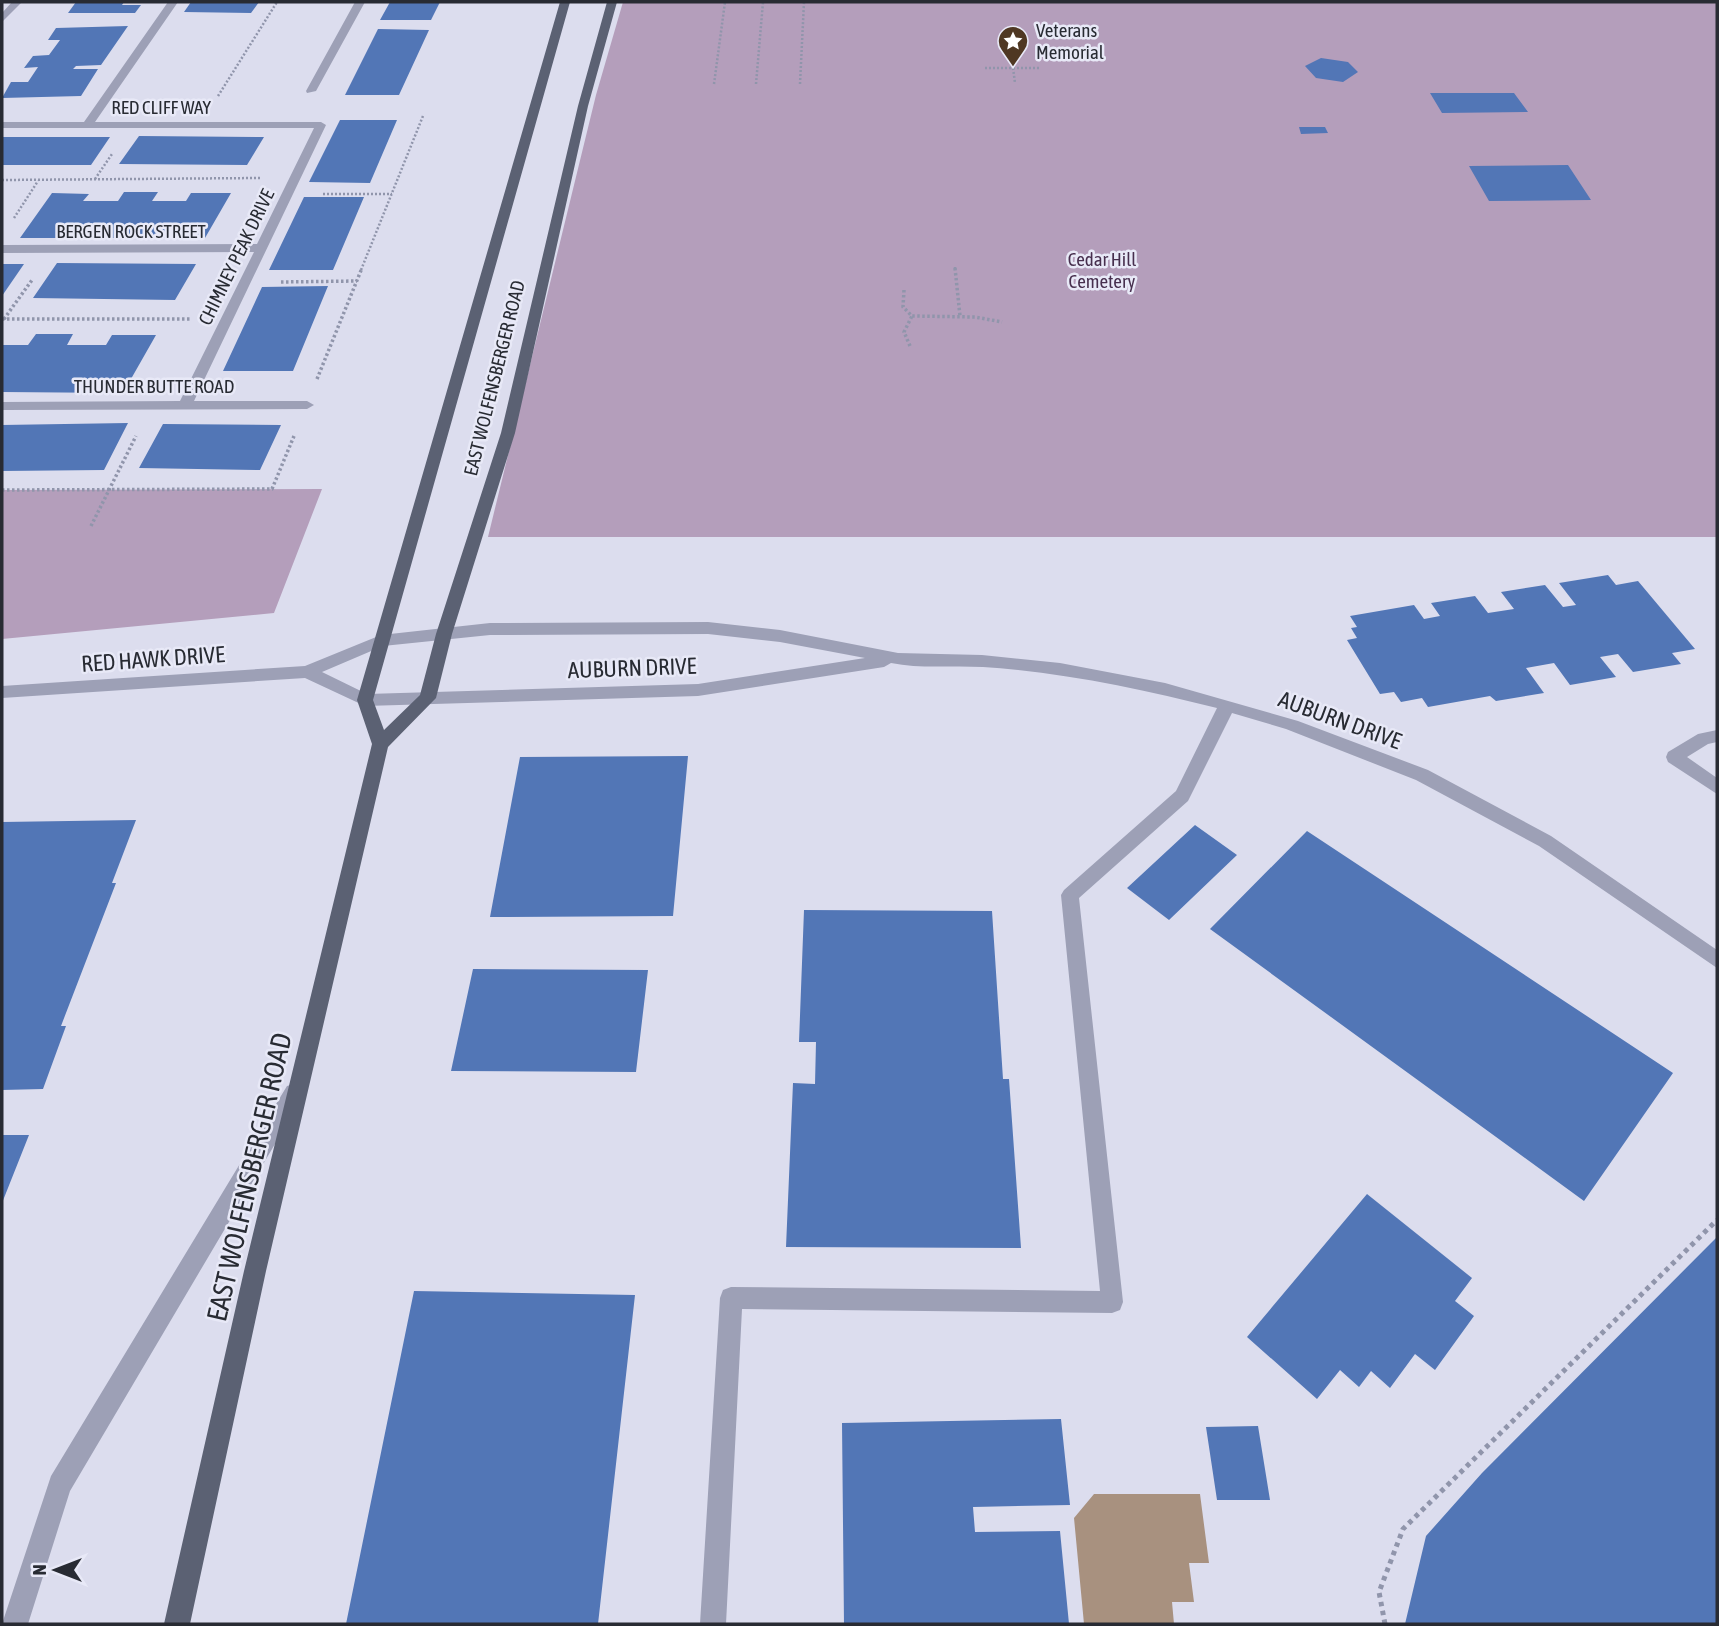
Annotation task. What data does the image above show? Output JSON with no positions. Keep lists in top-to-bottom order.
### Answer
{
  "streets": {
    "main road": ["EAST WOLFENSBERGER ROAD"],
    "street": [
      "RED CLIFF WAY",
      "BERGEN ROCK STREET",
      "CHIMNEY PEAK DRIVE",
      "THUNDER BUTTE ROAD",
      "RED HAWK DRIVE",
      "AUBURN DRIVE"
    ]
  },
  "crossings": [
    ["RED CLIFF WAY", "CHIMNEY PEAK DRIVE"],
    ["BERGEN ROCK STREET", "CHIMNEY PEAK DRIVE"],
    ["CHIMNEY PEAK DRIVE", "THUNDER BUTTE ROAD"],
    ["EAST WOLFENSBERGER ROAD", "RED HAWK DRIVE"],
    ["EAST WOLFENSBERGER ROAD", "AUBURN DRIVE"],
    ["RED HAWK DRIVE", "AUBURN DRIVE"]
  ],
  "parks": ["Cedar Hill Cemetery"],
  "places": {
    "place": ["Veterans Memorial"]
  },
  "north": "left"
}
